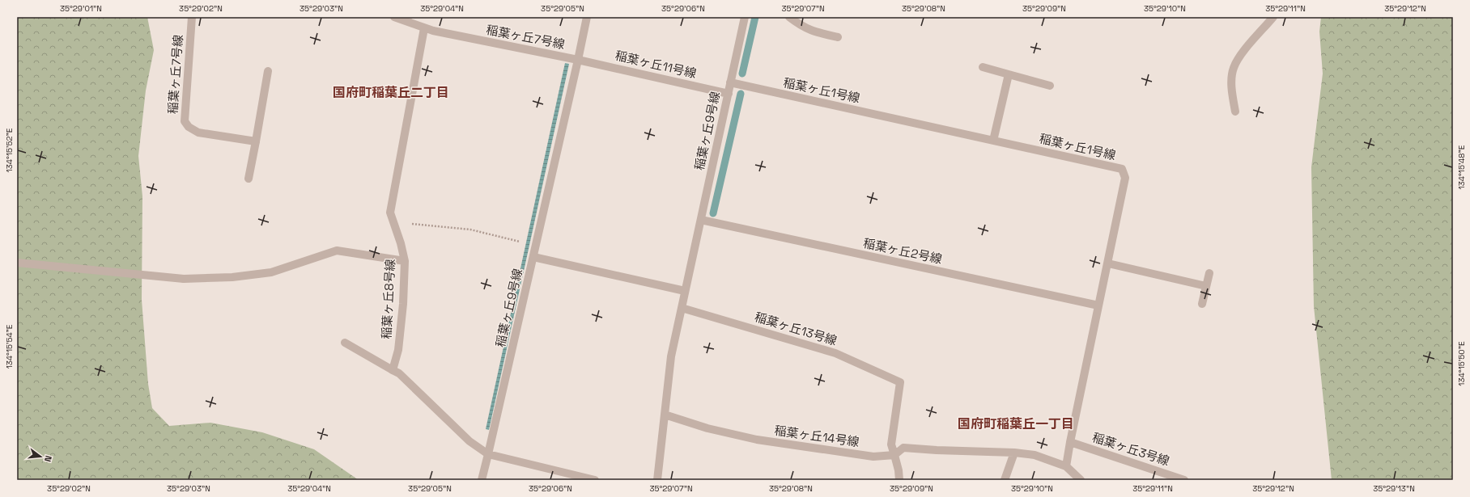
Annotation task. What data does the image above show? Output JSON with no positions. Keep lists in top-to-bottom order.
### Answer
{
  "streets": {
    "street": [
      "稲葉ヶ丘7号線",
      "稲葉ヶ丘11号線",
      "稲葉ヶ丘1号線",
      "稲葉ヶ丘9号線",
      "稲葉ヶ丘2号線",
      "稲葉ヶ丘8号線",
      "稲葉ヶ丘13号線",
      "稲葉ヶ丘14号線",
      "稲葉ヶ丘3号線"
    ]
  },
  "crossings": [
    ["稲葉ヶ丘7号線", "稲葉ヶ丘11号線"],
    ["稲葉ヶ丘7号線", "稲葉ヶ丘9号線"],
    ["稲葉ヶ丘7号線", "稲葉ヶ丘8号線"],
    ["稲葉ヶ丘11号線", "稲葉ヶ丘9号線"],
    ["稲葉ヶ丘1号線", "稲葉ヶ丘9号線"],
    ["稲葉ヶ丘1号線", "稲葉ヶ丘2号線"],
    ["稲葉ヶ丘1号線", "稲葉ヶ丘3号線"],
    ["稲葉ヶ丘9号線", "稲葉ヶ丘2号線"],
    ["稲葉ヶ丘9号線", "稲葉ヶ丘13号線"],
    ["稲葉ヶ丘9号線", "稲葉ヶ丘14号線"],
    ["稲葉ヶ丘13号線", "稲葉ヶ丘14号線"]
  ],
  "districts": ["国府町稲葉丘二丁目", "国府町稲葉丘一丁目"],
  "north": "right",
  "coordinates": [
    "35°29'01\"N",
    "35°29'02\"N",
    "35°29'03\"N",
    "35°29'04\"N",
    "35°29'05\"N",
    "35°29'06\"N",
    "35°29'07\"N",
    "35°29'08\"N",
    "35°29'09\"N",
    "35°29'10\"N",
    "35°29'11\"N",
    "35°29'12\"N",
    "134°15'52\"E",
    "134°15'48\"E",
    "134°15'54\"E",
    "134°15'50\"E",
    "35°29'13\"N"
  ]
}
